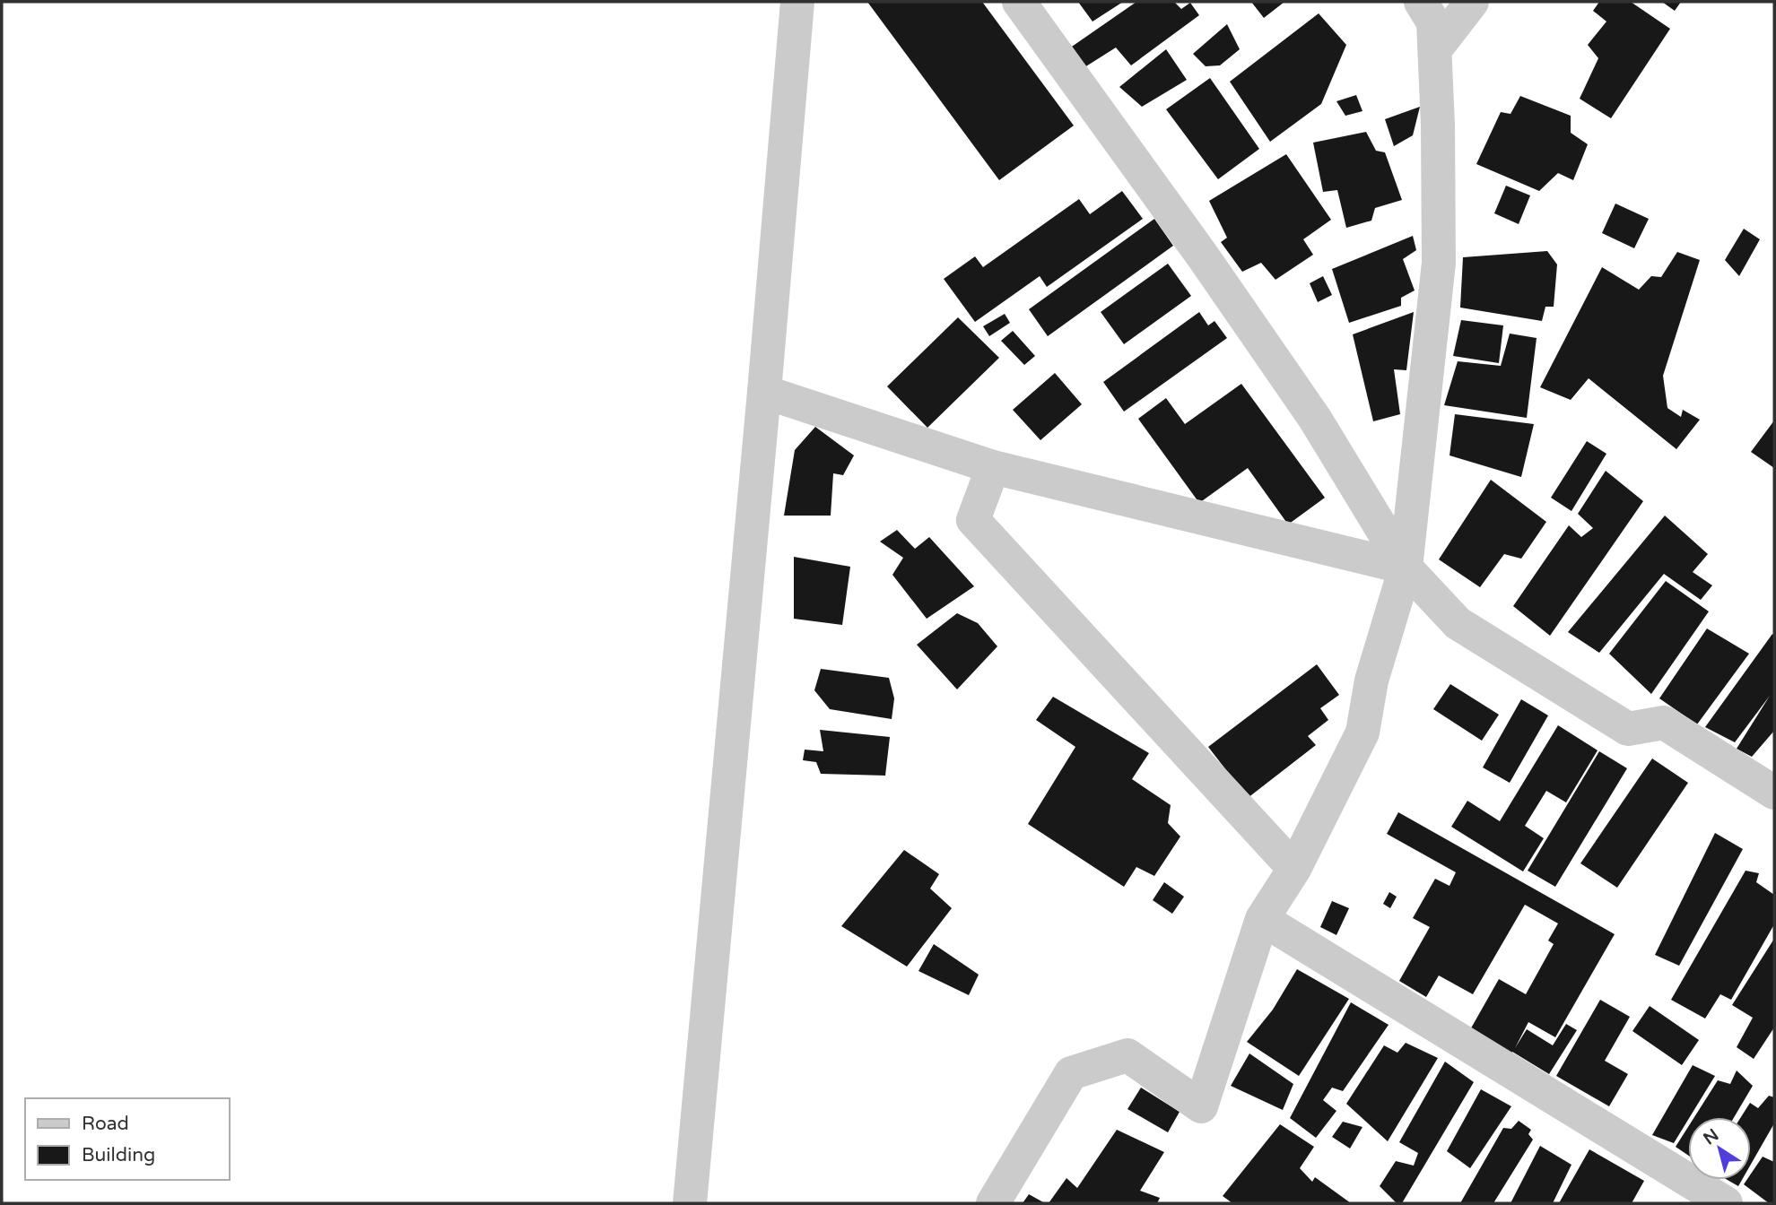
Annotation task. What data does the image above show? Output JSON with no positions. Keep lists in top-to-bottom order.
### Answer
{
  "legend": ["Road", "Building"],
  "north": "top left"
}
